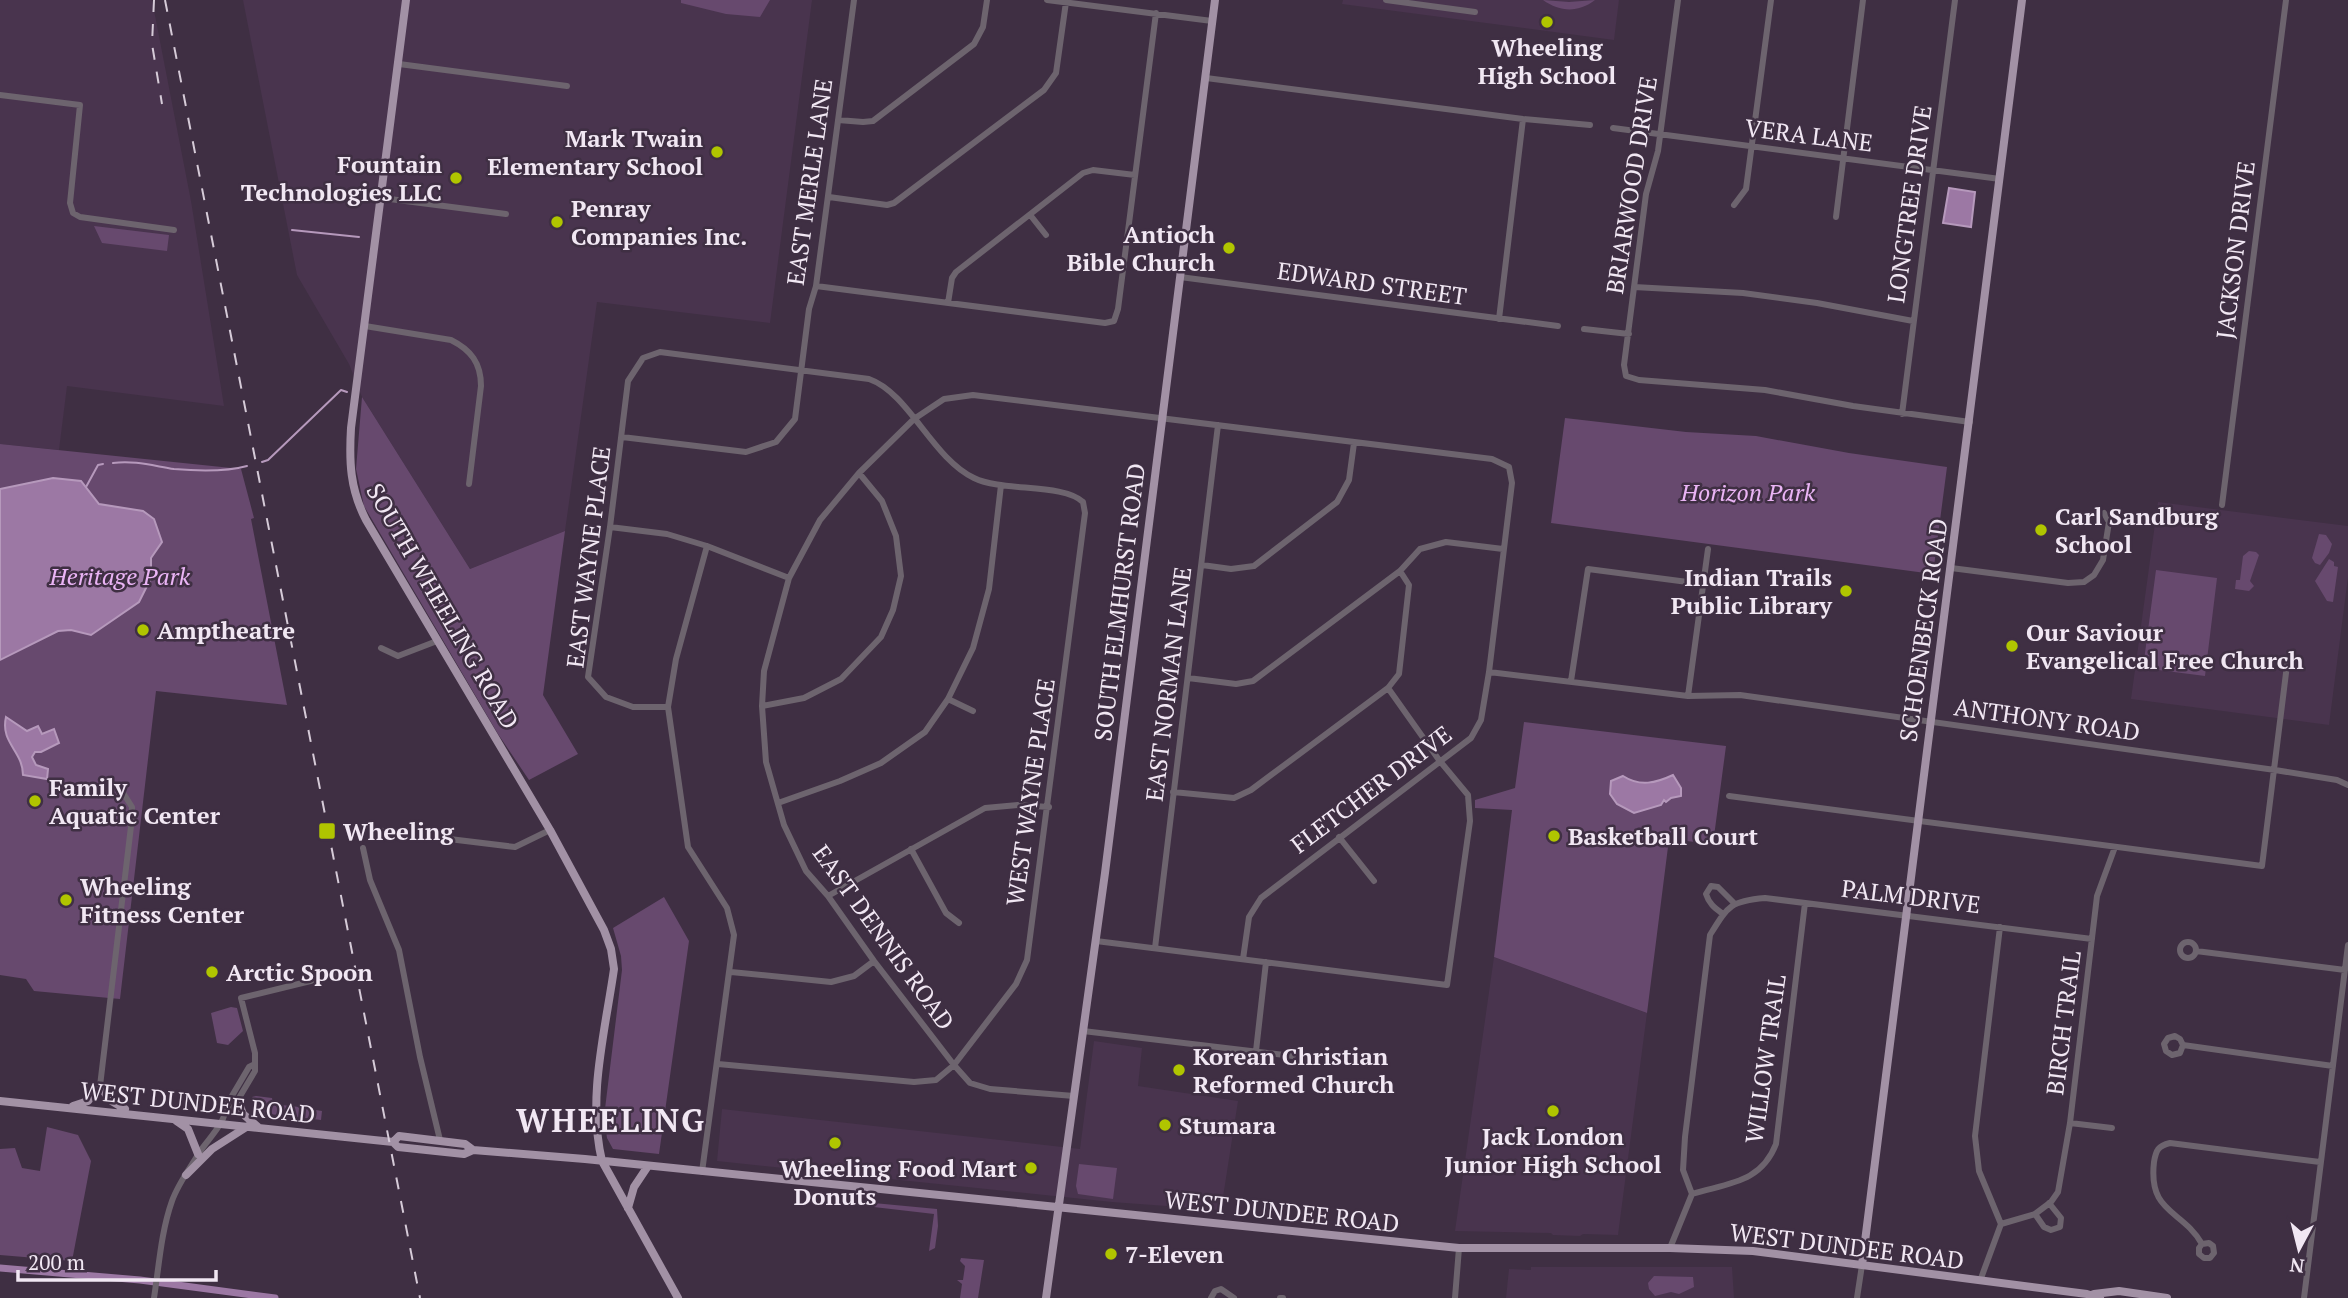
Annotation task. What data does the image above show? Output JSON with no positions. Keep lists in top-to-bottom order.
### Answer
{
  "streets": {
    "main road": [
      "SOUTH ELMHURST ROAD",
      "SOUTH WHEELING ROAD",
      "SCHOENBECK ROAD",
      "WEST DUNDEE ROAD"
    ],
    "street": [
      "VERA LANE",
      "EAST MERLE LANE",
      "BRIARWOOD DRIVE",
      "LONGTREE DRIVE",
      "JACKSON DRIVE",
      "EDWARD STREET",
      "EAST WAYNE PLACE",
      "EAST NORMAN LANE",
      "ANTHONY ROAD",
      "FLETCHER DRIVE",
      "WEST WAYNE PLACE",
      "PALM DRIVE",
      "EAST DENNIS ROAD",
      "BIRCH TRAIL",
      "WILLOW TRAIL"
    ]
  },
  "crossings": [
    ["VERA LANE", "BRIARWOOD DRIVE"],
    ["VERA LANE", "LONGTREE DRIVE"],
    ["VERA LANE", "SCHOENBECK ROAD"],
    ["EAST MERLE LANE", "EAST WAYNE PLACE"],
    ["BRIARWOOD DRIVE", "LONGTREE DRIVE"],
    ["EDWARD STREET", "SOUTH ELMHURST ROAD"],
    ["SOUTH ELMHURST ROAD", "EAST DENNIS ROAD"],
    ["SOUTH ELMHURST ROAD", "WEST DUNDEE ROAD"],
    ["SOUTH WHEELING ROAD", "WEST DUNDEE ROAD"],
    ["SCHOENBECK ROAD", "ANTHONY ROAD"],
    ["SCHOENBECK ROAD", "PALM DRIVE"],
    ["SCHOENBECK ROAD", "WEST DUNDEE ROAD"],
    ["EAST NORMAN LANE", "EAST DENNIS ROAD"],
    ["ANTHONY ROAD", "FLETCHER DRIVE"],
    ["FLETCHER DRIVE", "EAST DENNIS ROAD"],
    ["WEST WAYNE PLACE", "EAST DENNIS ROAD"],
    ["PALM DRIVE", "BIRCH TRAIL"],
    ["PALM DRIVE", "WILLOW TRAIL"]
  ],
  "districts": ["WHEELING"],
  "parks": ["Horizon Park", "Heritage Park"],
  "places": {
    "other": [
      "Wheeling High School",
      "Mark Twain Elementary School",
      "Fountain Technologies LLC",
      "Penray Companies Inc.",
      "Antioch Bible Church",
      "Carl Sandburg School",
      "Indian Trails Public Library",
      "Amptheatre",
      "Our Saviour Evangelical Free Church",
      "Family Aquatic Center",
      "Basketball Court",
      "Wheeling Fitness Center",
      "Arctic Spoon",
      "Korean Christian Reformed Church",
      "Jack London Junior High School",
      "Stumara",
      "Wheeling Donuts",
      "Food Mart",
      "7-Eleven"
    ],
    "transit": ["Wheeling"]
  },
  "scale_bar": "200 m",
  "north": "bottom"
}
